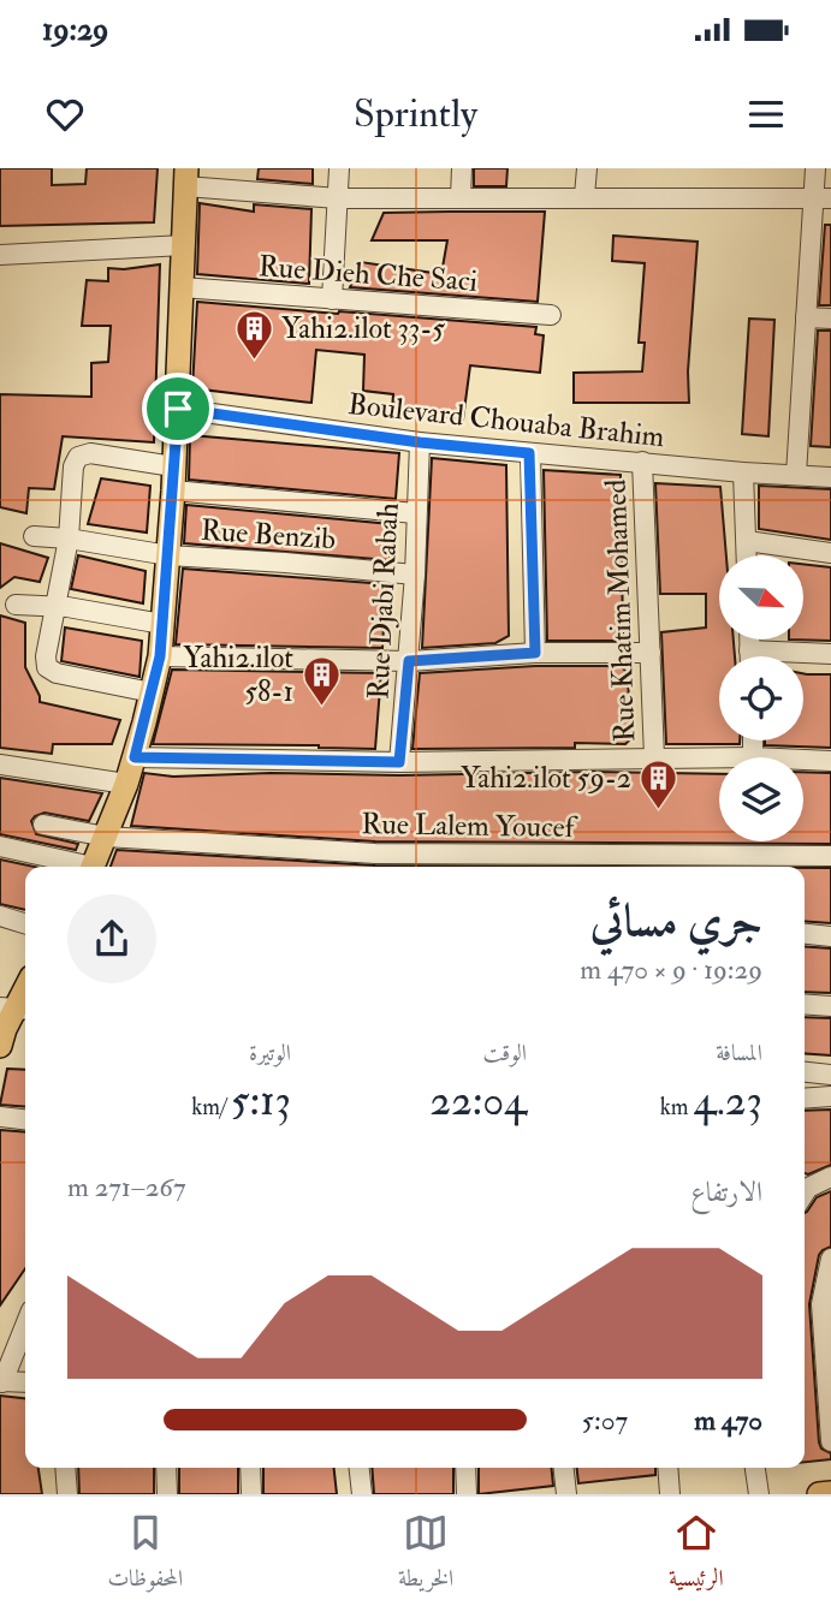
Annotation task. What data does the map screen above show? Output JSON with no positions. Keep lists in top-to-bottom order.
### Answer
{
  "streets": {
    "street": [
      "Rue Dieh Che Saci",
      "Boulevard Chouaba Brahim",
      "Rue Benzib",
      "Rue Djabi Rabah",
      "Rue Khatim Mohamed",
      "Rue Lalem Youcef"
    ]
  },
  "crossings": [
    ["Boulevard Chouaba Brahim", "Rue Djabi Rabah"],
    ["Boulevard Chouaba Brahim", "Rue Khatim Mohamed"],
    ["Rue Benzib", "Rue Djabi Rabah"]
  ],
  "places": {
    "building": ["Yahi2.ilot 33-5", "Yahi2.ilot 58-1", "Yahi2.ilot 59-2"]
  },
  "north": "bottom right",
  "page": {
    "status": "19:29",
    "header": "Sprintly",
    "heading": ["جري مسائي", "19:29 · 9 × 470 m"],
    "stats": [
      ["المسافة", "4.23 km"],
      ["الوقت", "22:04"],
      ["الوتيرة", "5:13 /km"]
    ],
    "chart": ["الارتفاع", "267–271 m"],
    "list": [
      {
        "name": "470 m",
        "note": "5:07"
      }
    ],
    "tabs": ["الرئيسية", "الخريطة", "المحفوظات"]
  }
}
